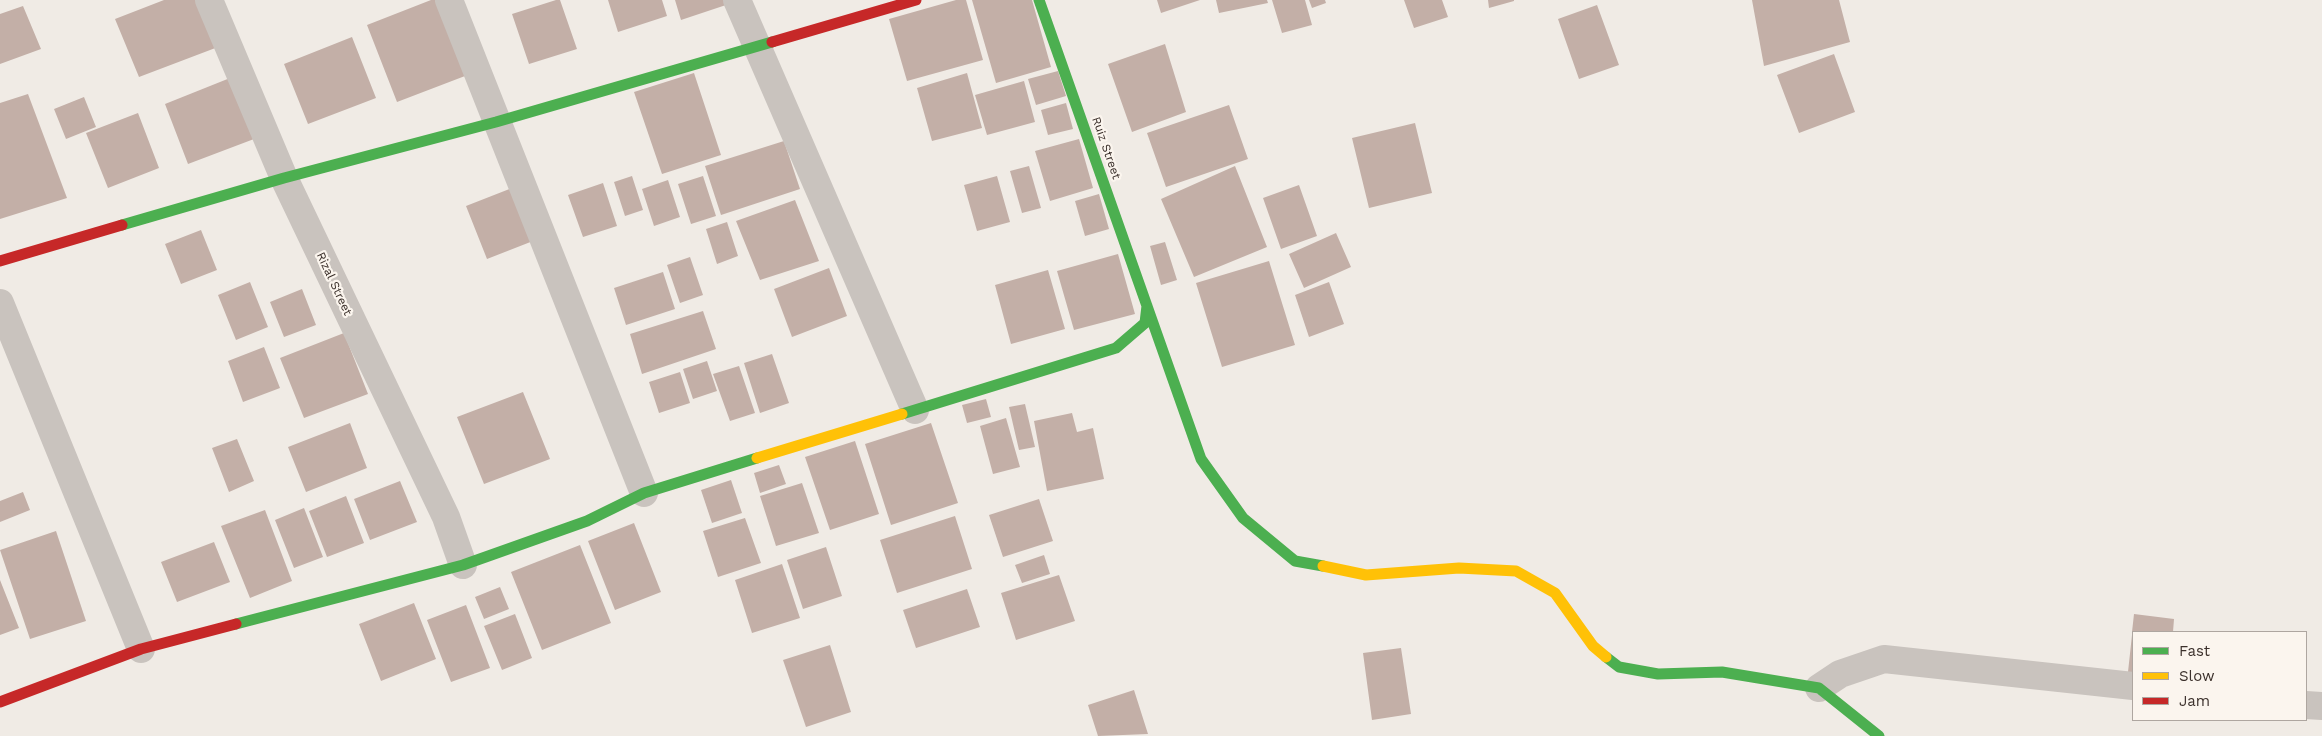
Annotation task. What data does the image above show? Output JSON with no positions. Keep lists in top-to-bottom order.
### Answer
{
  "streets": {
    "street": ["Ruiz Street", "Rizal Street"]
  },
  "legend": ["Fast", "Slow", "Jam"]
}
